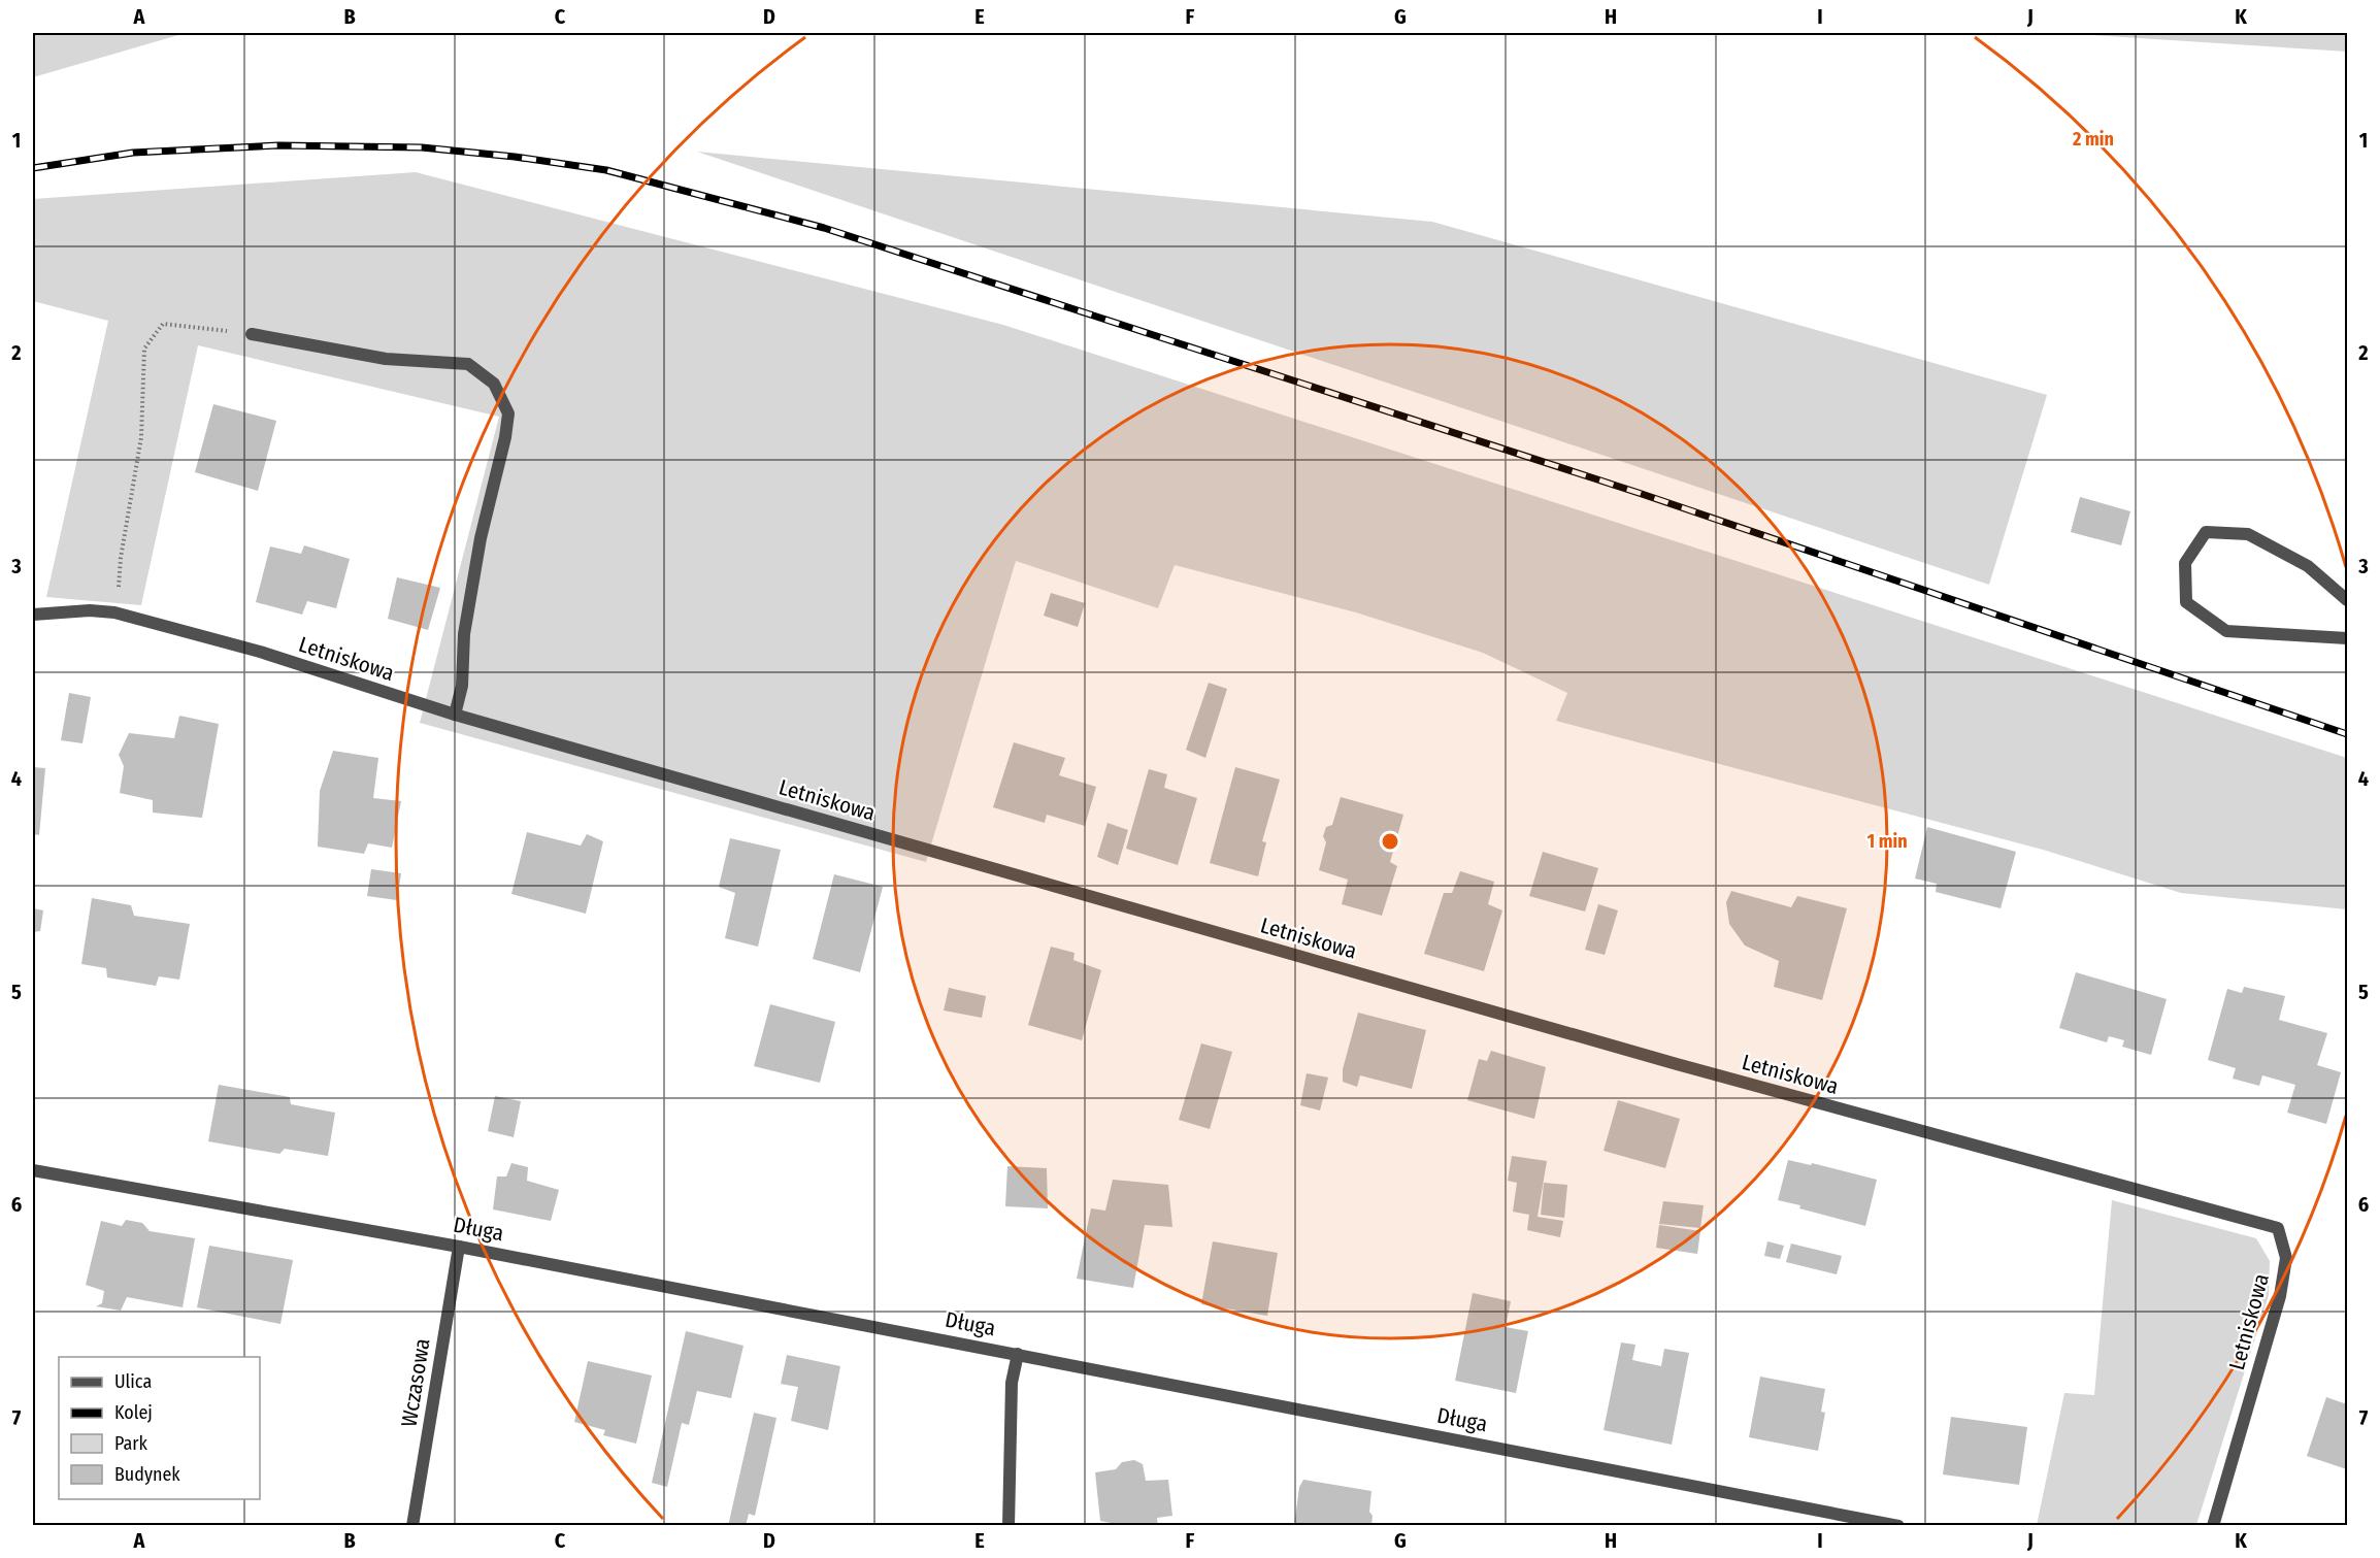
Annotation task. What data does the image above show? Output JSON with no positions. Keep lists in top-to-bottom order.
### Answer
{
  "streets": {
    "street": ["Letniskowa", "Długa", "Wczasowa"]
  },
  "crossings": [
    ["Długa", "Wczasowa"]
  ],
  "legend": [
    "Ulica",
    "Kolej",
    "Park",
    "Budynek"
  ],
  "grid": {
    "columns": [
      "A",
      "B",
      "C",
      "D",
      "E",
      "F",
      "G",
      "H",
      "I",
      "J",
      "K"
    ],
    "rows": [
      "1",
      "2",
      "3",
      "4",
      "5",
      "6",
      "7"
    ]
  },
  "rings": ["2 min", "1 min"]
}
